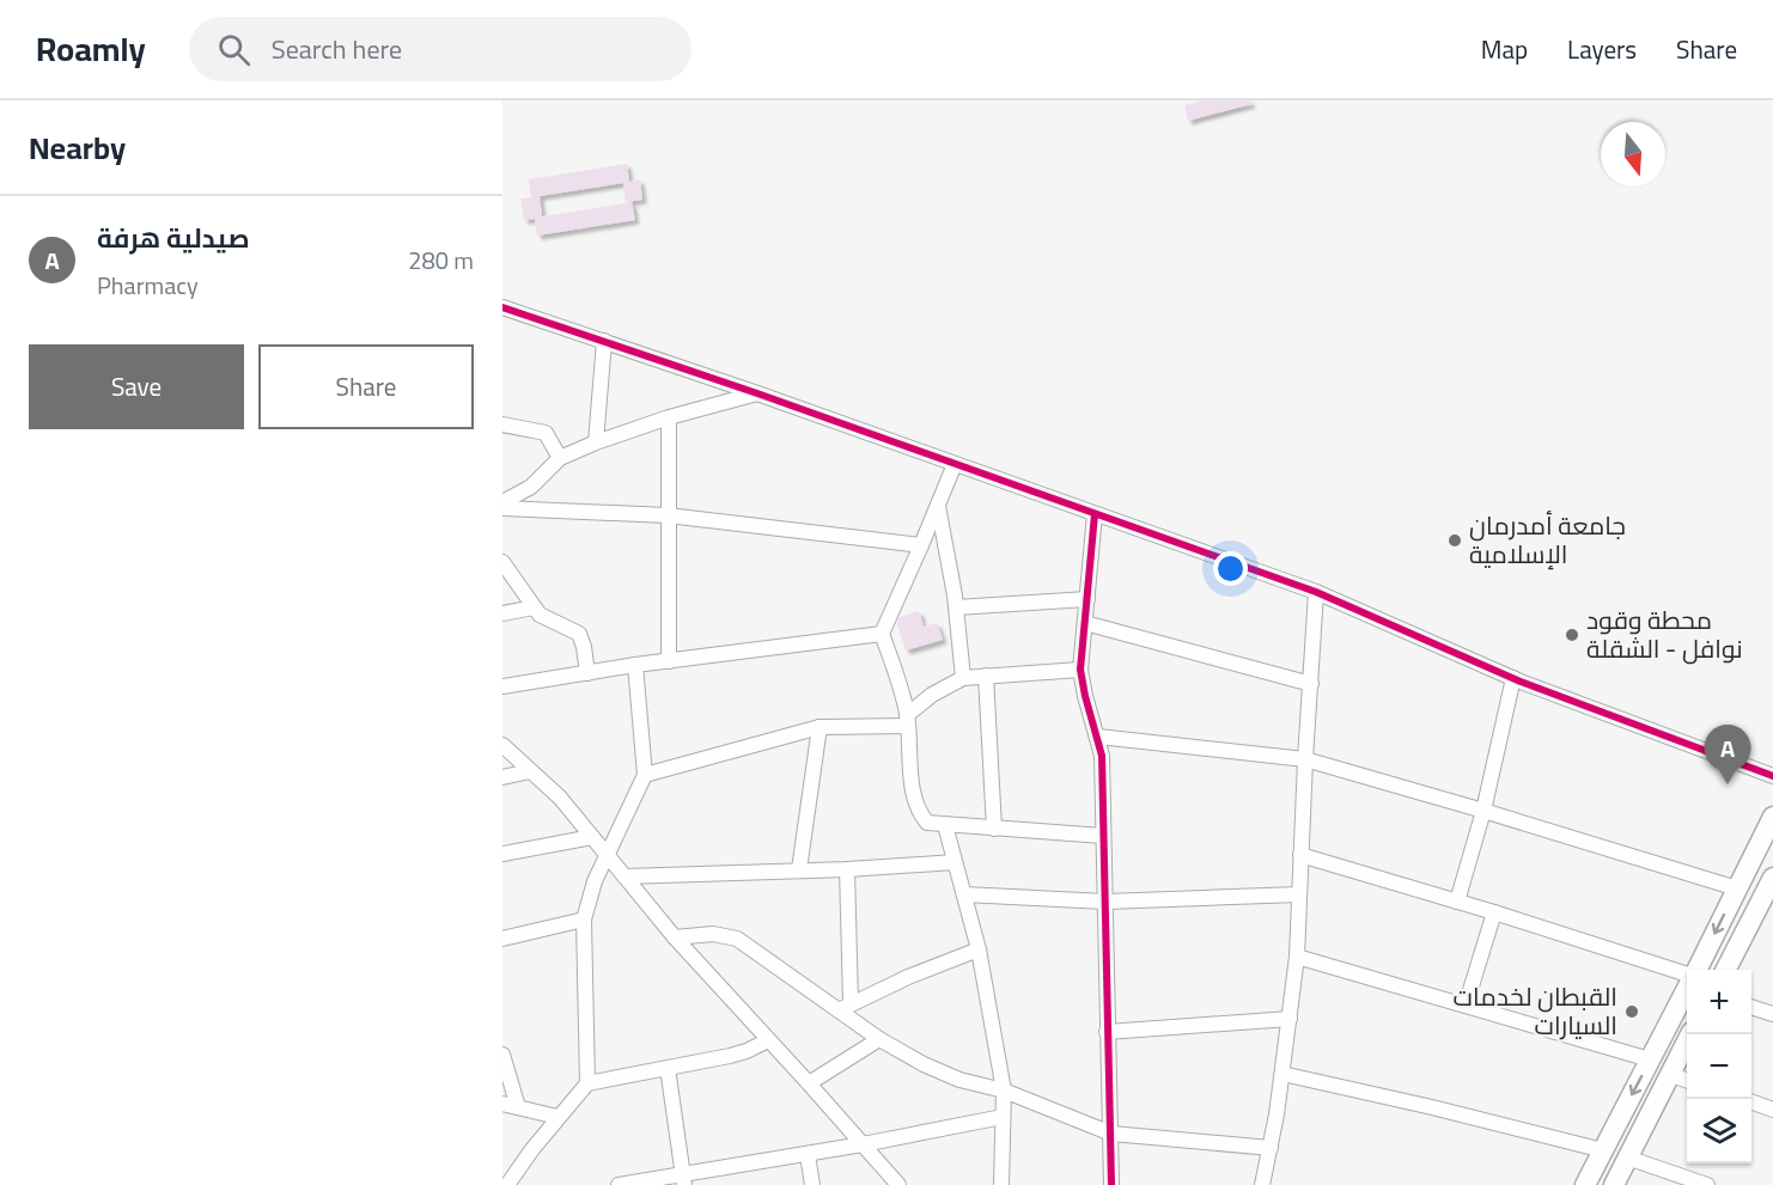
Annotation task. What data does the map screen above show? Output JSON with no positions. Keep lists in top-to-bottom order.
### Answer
{
  "places": ["جامعة أمدرمان الإسلامية", "محطة وقود نوافل - الشقلة", "القبطان لخدمات السيارات"],
  "north": "bottom",
  "page": {
    "header": "Roamly",
    "search": "Search here",
    "nav": ["Map", "Layers", "Share"],
    "heading": "Nearby",
    "list": [
      {
        "mark": "A",
        "name": "صيدلية هرفة",
        "note": "Pharmacy",
        "value": "280 m"
      }
    ],
    "buttons": ["Save", "Share"],
    "pins": "A",
    "map_buttons": ["+", "−"]
  }
}
